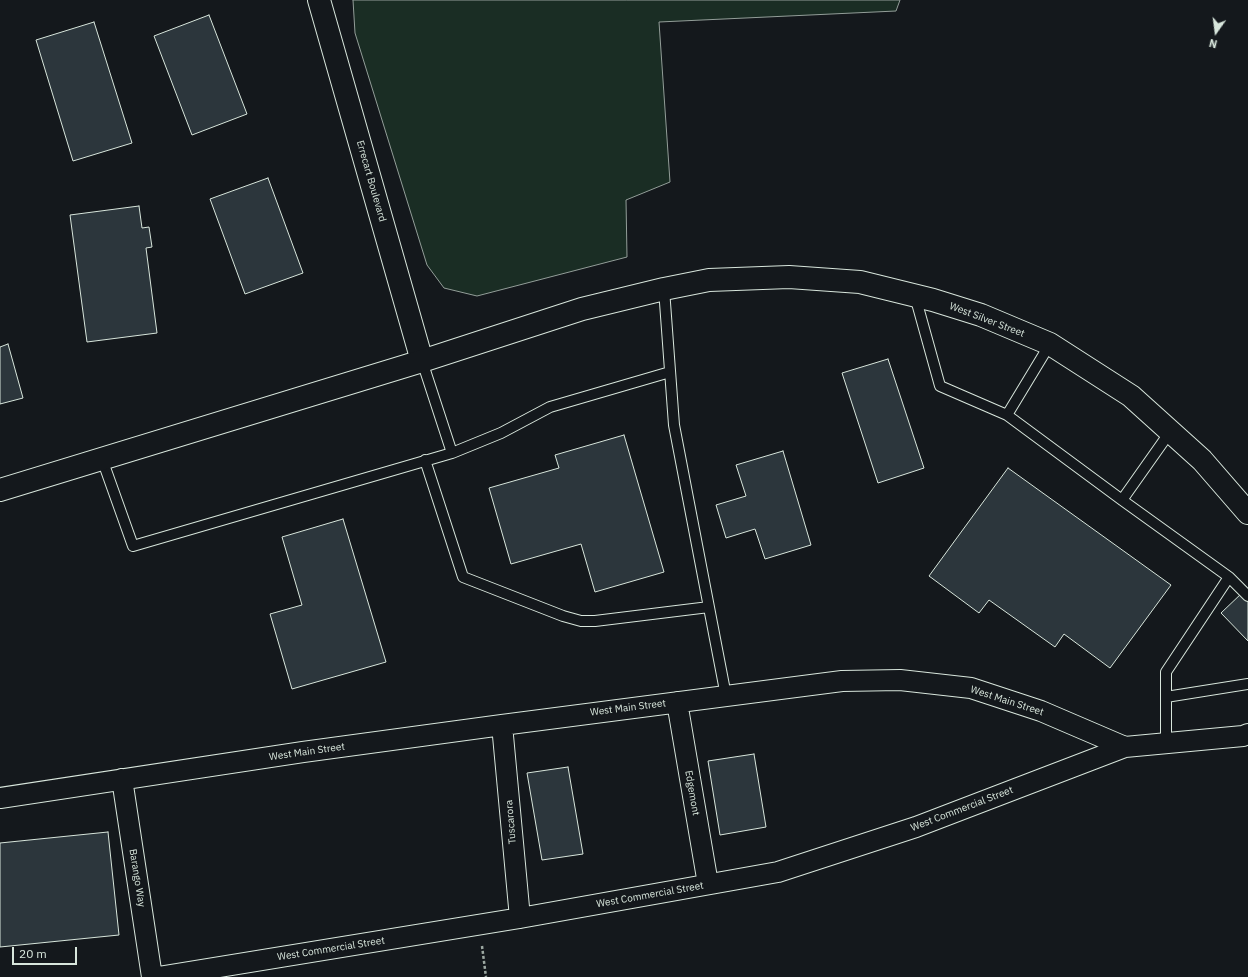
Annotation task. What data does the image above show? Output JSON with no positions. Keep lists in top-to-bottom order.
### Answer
{
  "streets": {
    "main road": ["Errecart Boulevard", "West Silver Street"],
    "street": [
      "West Main Street",
      "Edgemont",
      "West Commercial Street",
      "Tuscarora",
      "Barango Way"
    ]
  },
  "crossings": [
    ["Errecart Boulevard", "West Silver Street"],
    ["West Main Street", "Edgemont"],
    ["West Main Street", "West Commercial Street"],
    ["West Main Street", "Tuscarora"],
    ["West Main Street", "Barango Way"],
    ["Edgemont", "West Commercial Street"],
    ["West Commercial Street", "Tuscarora"]
  ],
  "scale_bar": "20 m",
  "north": "bottom"
}
